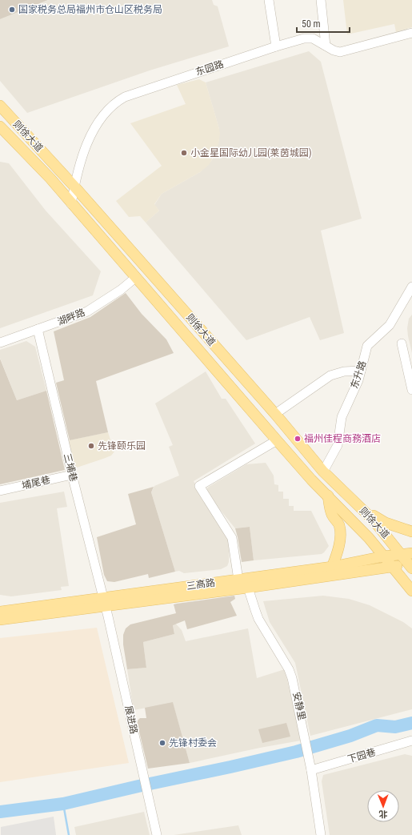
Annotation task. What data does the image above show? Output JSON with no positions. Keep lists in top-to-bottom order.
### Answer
{
  "streets": {
    "main road": ["则徐大道", "三高路"],
    "street": [
      "东园路",
      "湖畔路",
      "东升路",
      "三埔巷",
      "埔尾巷",
      "安静里",
      "展进路",
      "下园巷"
    ]
  },
  "crossings": [
    ["东园路", "则徐大道"],
    ["则徐大道", "湖畔路"],
    ["则徐大道", "东升路"],
    ["则徐大道", "三高路"],
    ["湖畔路", "三埔巷"],
    ["三埔巷", "埔尾巷"],
    ["三埔巷", "三高路"],
    ["三埔巷", "展进路"],
    ["三高路", "安静里"],
    ["三高路", "展进路"],
    ["安静里", "下园巷"]
  ],
  "places": [
    "国家税务总局福州市仓山区税务局",
    "小金星国际幼儿园(莱茵城园)",
    "福州佳程商務酒店",
    "先锋颐乐园",
    "先锋村委会"
  ],
  "scale_bar": "50 m",
  "north": "bottom"
}
